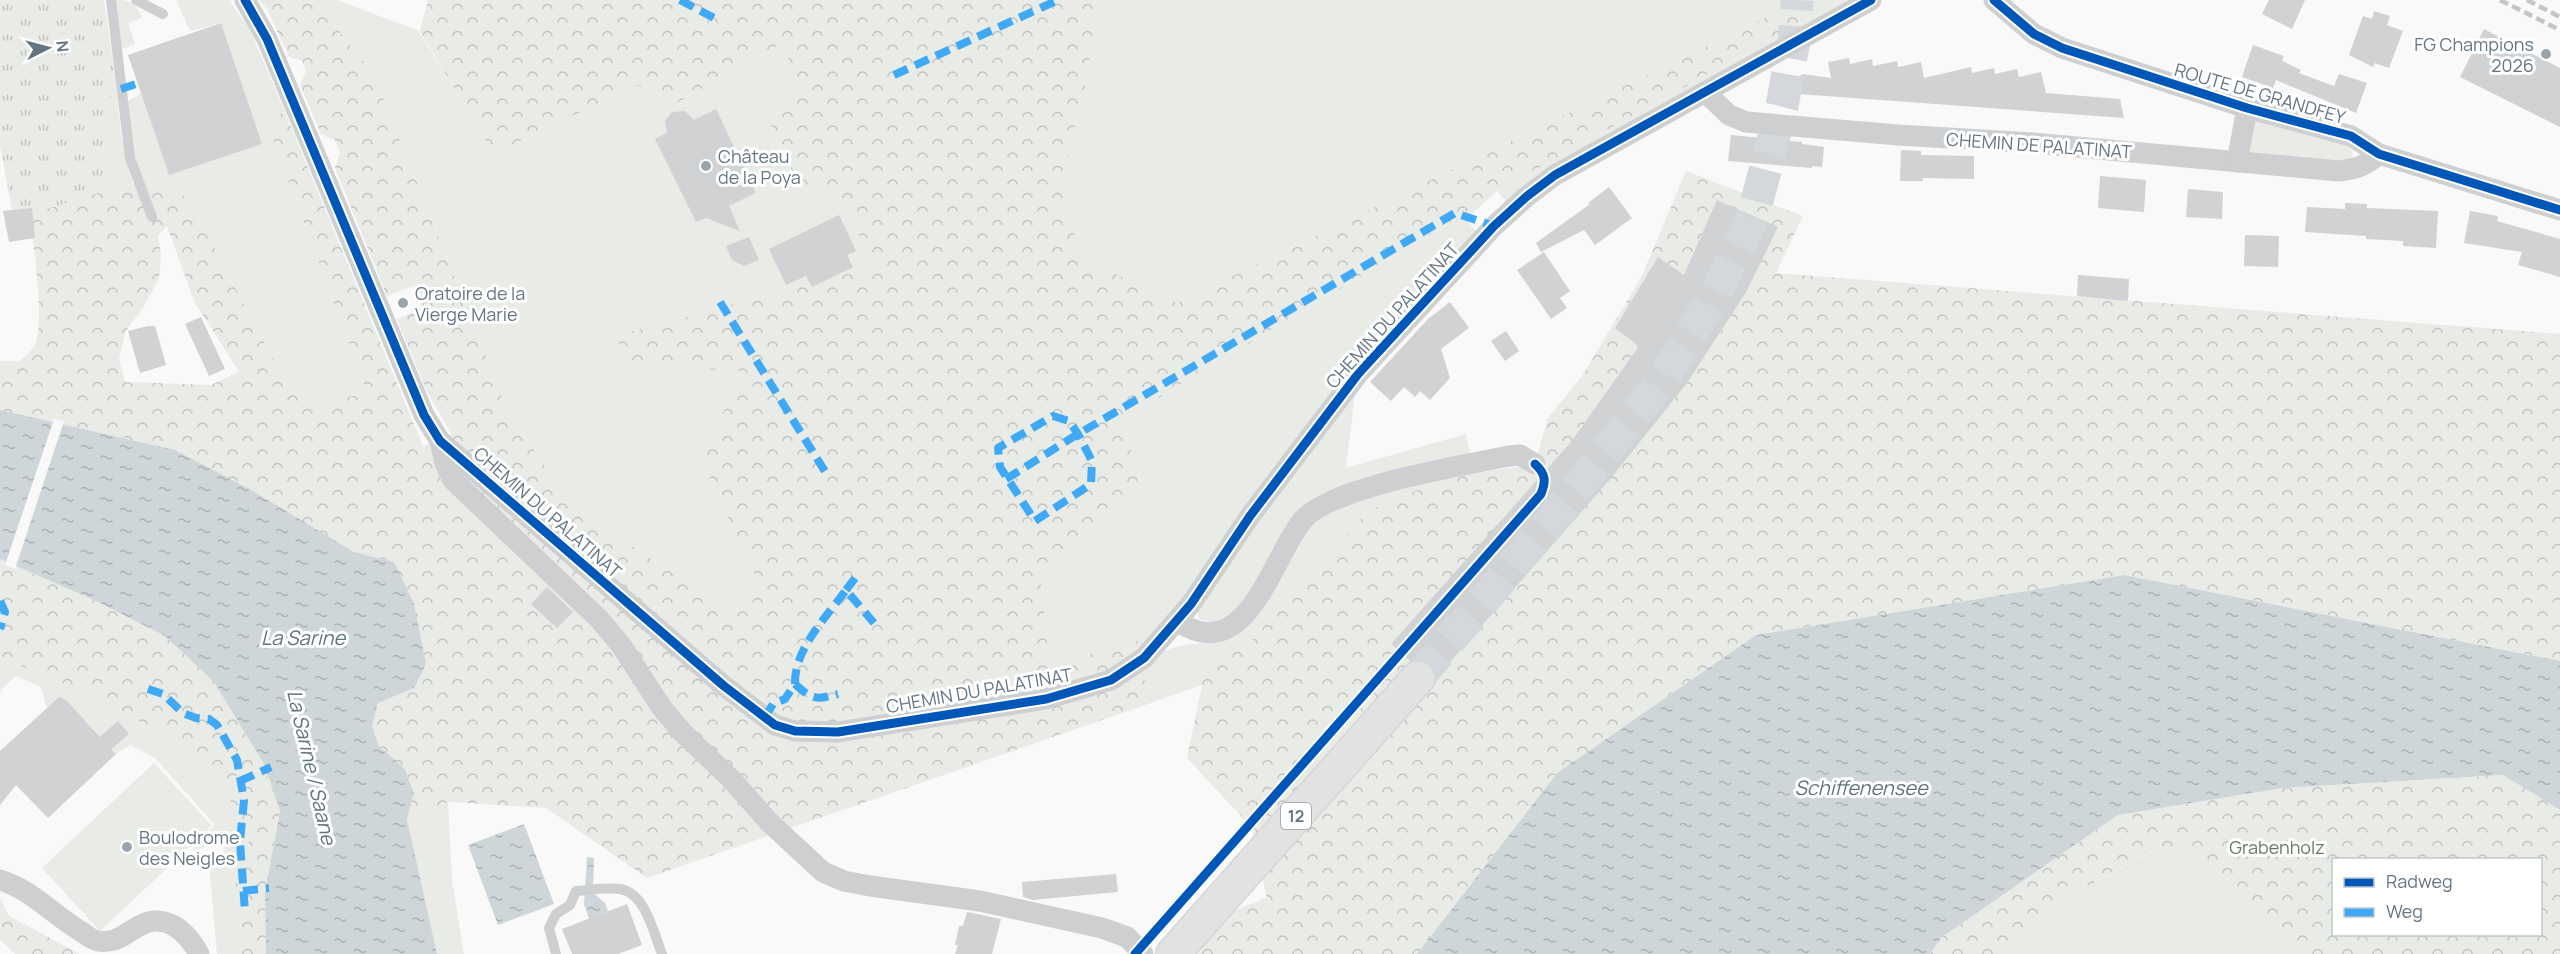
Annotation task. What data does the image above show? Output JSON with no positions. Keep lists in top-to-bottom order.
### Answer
{
  "streets": {
    "main road": ["12"],
    "street": ["ROUTE DE GRANDFEY", "CHEMIN DE PALATINAT", "CHEMIN DU PALATINAT"]
  },
  "crossings": [
    ["ROUTE DE GRANDFEY", "CHEMIN DE PALATINAT"],
    ["CHEMIN DE PALATINAT", "CHEMIN DU PALATINAT"]
  ],
  "water": ["La Sarine", "La Sarine / Saane", "Schiffenensee"],
  "parks": ["Grabenholz"],
  "places": [
    "FG Champions 2026",
    "Château de la Poya",
    "Oratoire de la Vierge Marie",
    "Boulodrome des Neigles"
  ],
  "legend": ["Radweg", "Weg"],
  "north": "right"
}
